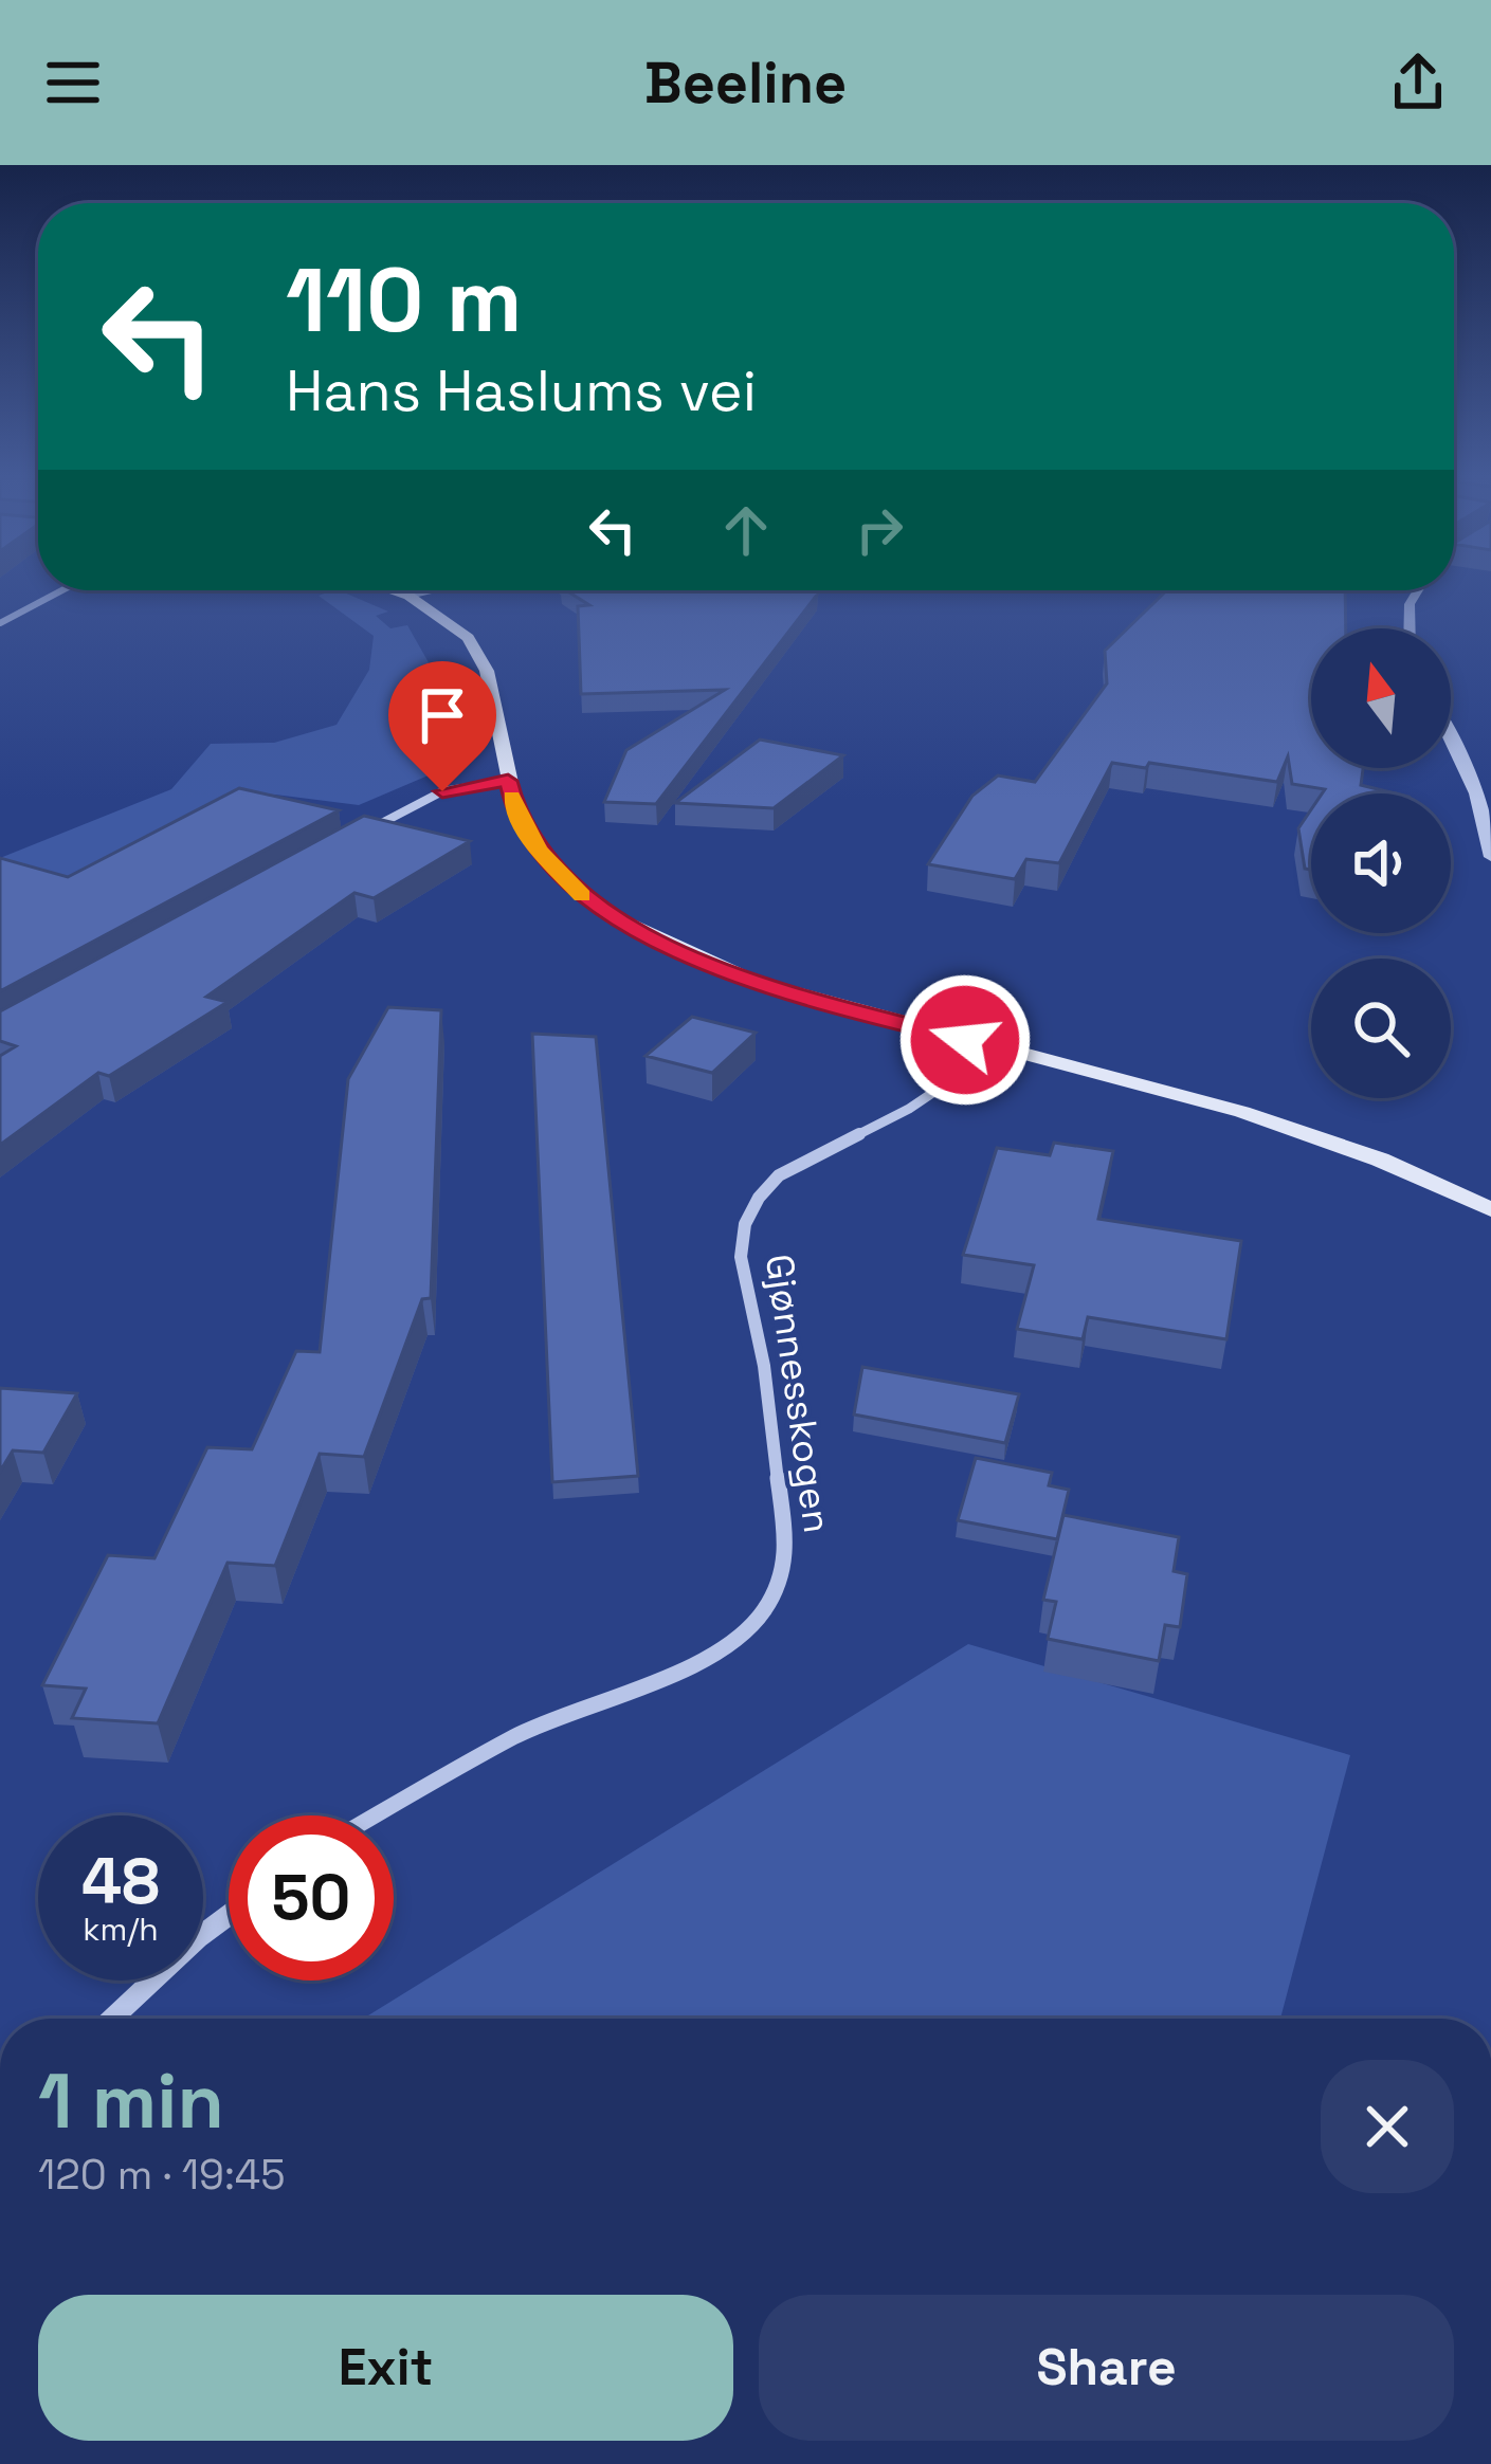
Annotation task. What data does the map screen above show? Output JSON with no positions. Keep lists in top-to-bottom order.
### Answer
{
  "streets": {
    "street": ["Gjønnesskogen"]
  },
  "north": "top",
  "page": {
    "header": "Beeline",
    "turn": ["110 m", "Hans Haslums vei"],
    "speed": "48 km/h",
    "limit": "50",
    "heading": ["1 min", "120 m · 19:45"],
    "buttons": ["Exit", "Share"]
  }
}
